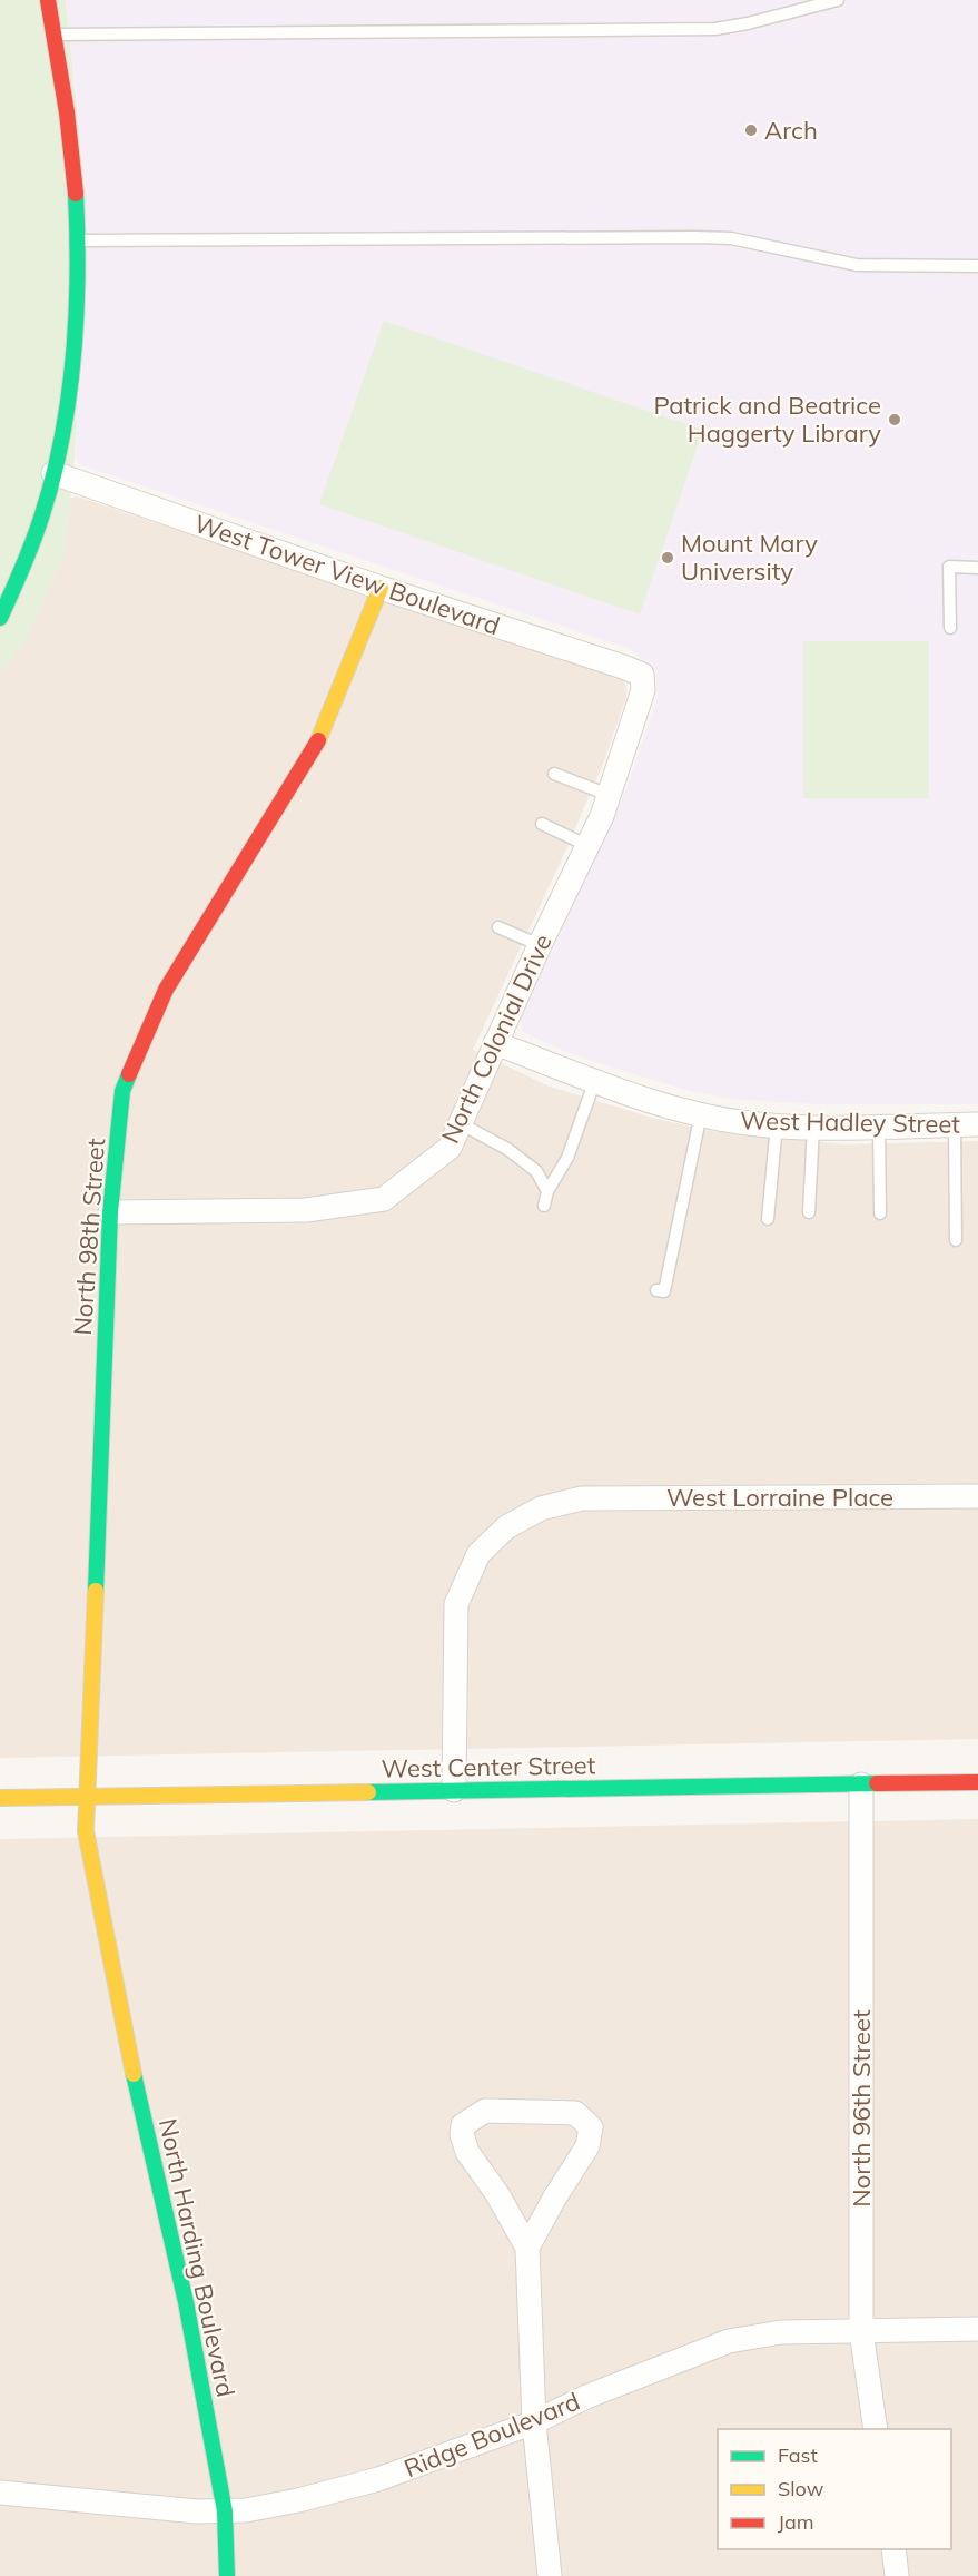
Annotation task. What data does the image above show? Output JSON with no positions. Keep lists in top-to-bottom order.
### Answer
{
  "streets": {
    "street": [
      "West Tower View Boulevard",
      "North Colonial Drive",
      "West Hadley Street",
      "North 98th Street",
      "West Lorraine Place",
      "West Center Street",
      "North 96th Street",
      "North Harding Boulevard",
      "Ridge Boulevard"
    ]
  },
  "crossings": [
    ["West Tower View Boulevard", "North Colonial Drive"],
    ["West Tower View Boulevard", "North 98th Street"],
    ["North Colonial Drive", "West Hadley Street"],
    ["North Colonial Drive", "North 98th Street"],
    ["North 98th Street", "West Center Street"],
    ["North 98th Street", "North Harding Boulevard"],
    ["West Lorraine Place", "West Center Street"],
    ["West Center Street", "North 96th Street"],
    ["North 96th Street", "Ridge Boulevard"],
    ["North Harding Boulevard", "Ridge Boulevard"]
  ],
  "places": ["Arch", "Patrick and Beatrice Haggerty Library", "Mount Mary University"],
  "legend": ["Fast", "Slow", "Jam"]
}
